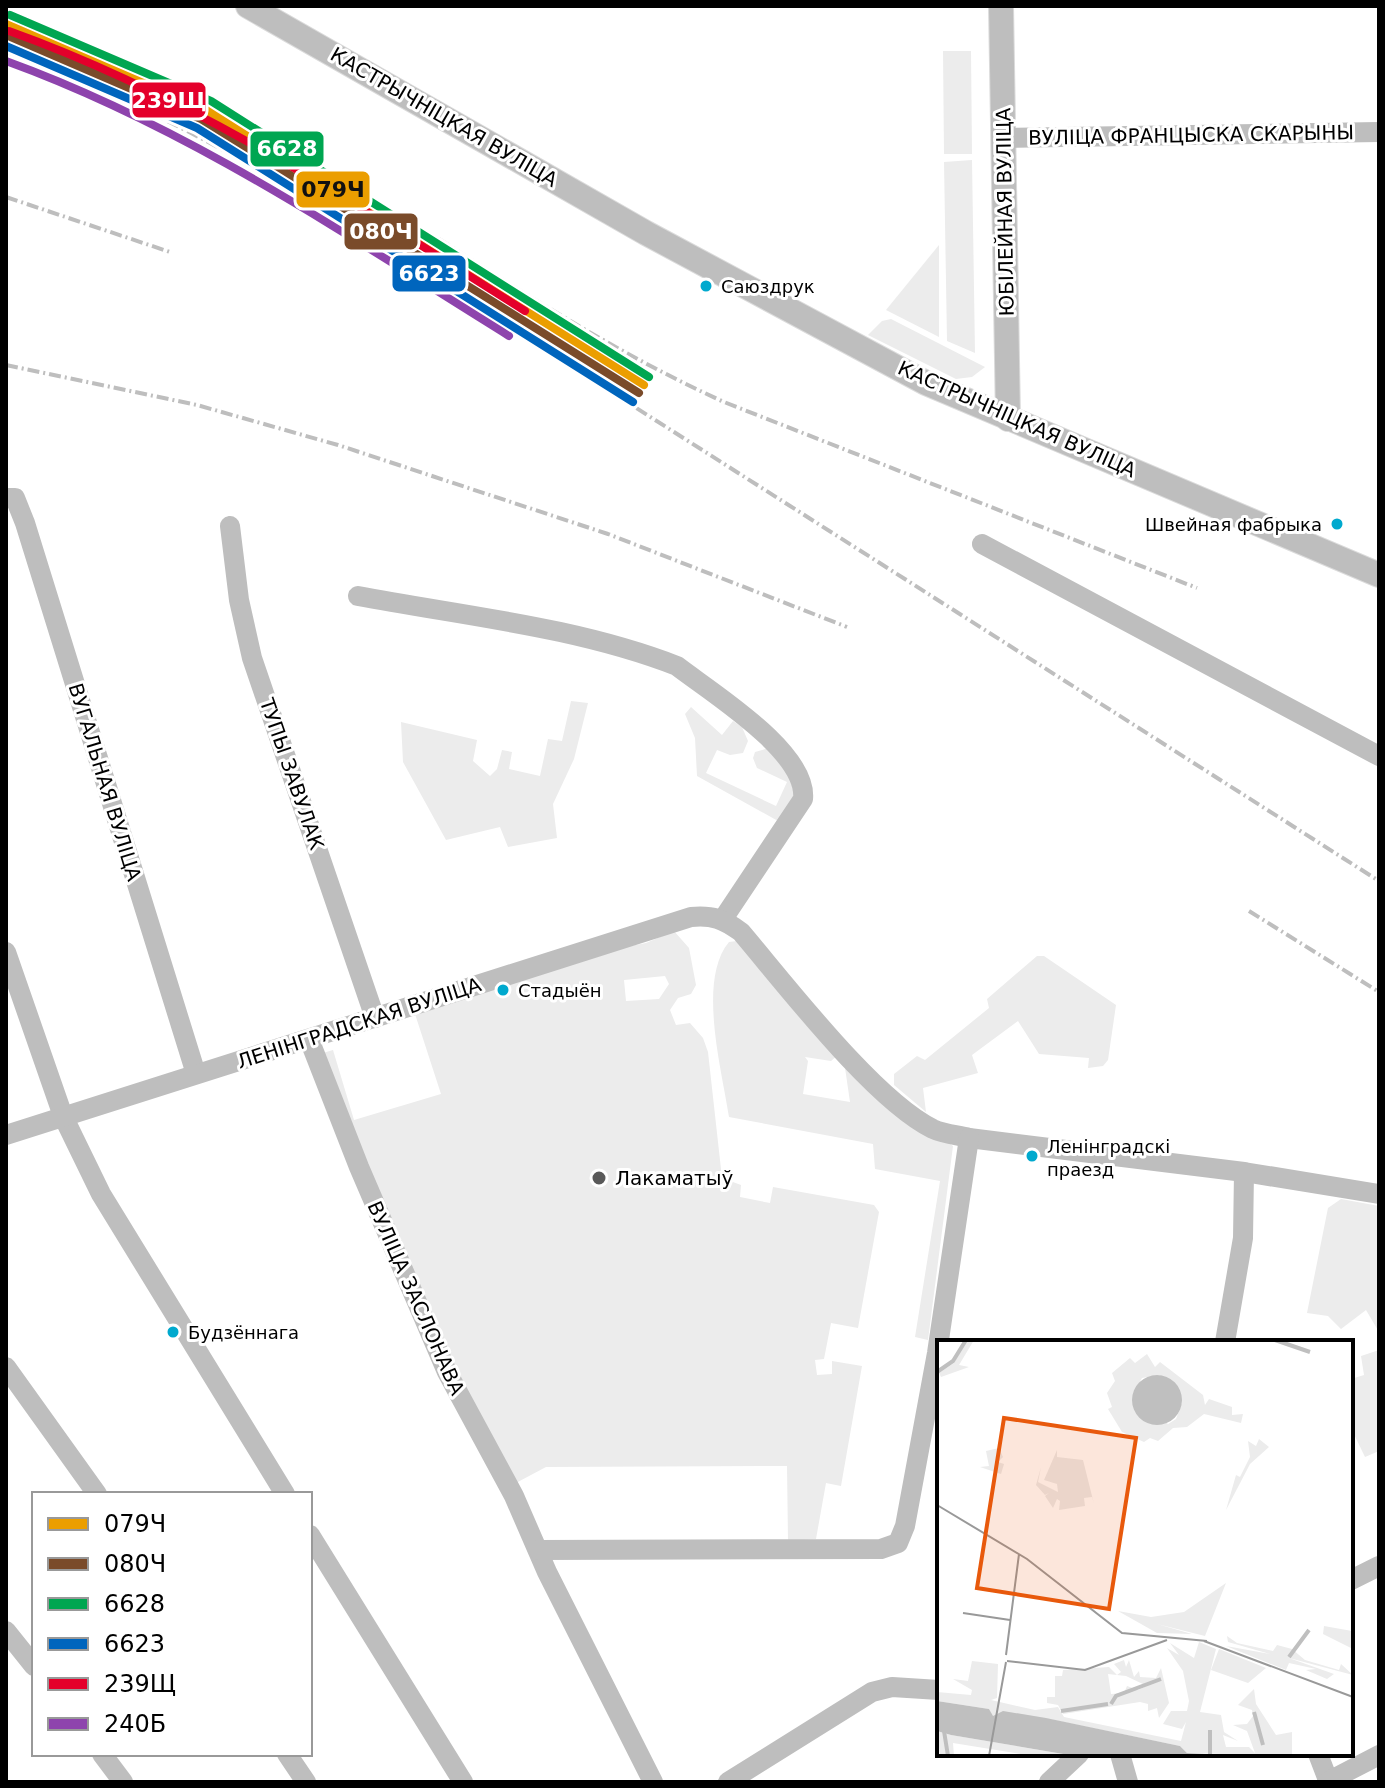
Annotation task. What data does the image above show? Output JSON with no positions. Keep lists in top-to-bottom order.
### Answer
{
  "streets": {
    "main road": ["КАСТРЫЧНІЦКАЯ ВУЛІЦА", "ЮБІЛЕЙНАЯ ВУЛІЦА"],
    "street": [
      "ВУЛІЦА ФРАНЦЫСКА СКАРЫНЫ",
      "ТУПЫ ЗАВУЛАК",
      "ВУГАЛЬНАЯ ВУЛІЦА",
      "ЛЕНІНГРАДСКАЯ ВУЛІЦА",
      "ВУЛІЦА ЗАСЛОНАВА"
    ]
  },
  "crossings": [
    ["КАСТРЫЧНІЦКАЯ ВУЛІЦА", "ЮБІЛЕЙНАЯ ВУЛІЦА"],
    ["ВУЛІЦА ФРАНЦЫСКА СКАРЫНЫ", "ЮБІЛЕЙНАЯ ВУЛІЦА"],
    ["ТУПЫ ЗАВУЛАК", "ЛЕНІНГРАДСКАЯ ВУЛІЦА"],
    ["ВУГАЛЬНАЯ ВУЛІЦА", "ЛЕНІНГРАДСКАЯ ВУЛІЦА"],
    ["ЛЕНІНГРАДСКАЯ ВУЛІЦА", "ВУЛІЦА ЗАСЛОНАВА"]
  ],
  "places": [
    "Саюздрук",
    "Швейная фабрыка",
    "Стадыён",
    "Ленінградскі праезд",
    "Лакаматыў",
    "Будзённага"
  ],
  "lines": [
    "transit line 6628",
    "transit line 079Ч",
    "transit line 239Щ",
    "transit line 080Ч",
    "transit line 6623",
    "transit line 240Б"
  ],
  "legend": [
    "079Ч",
    "080Ч",
    "6628",
    "6623",
    "239Щ",
    "240Б"
  ]
}
